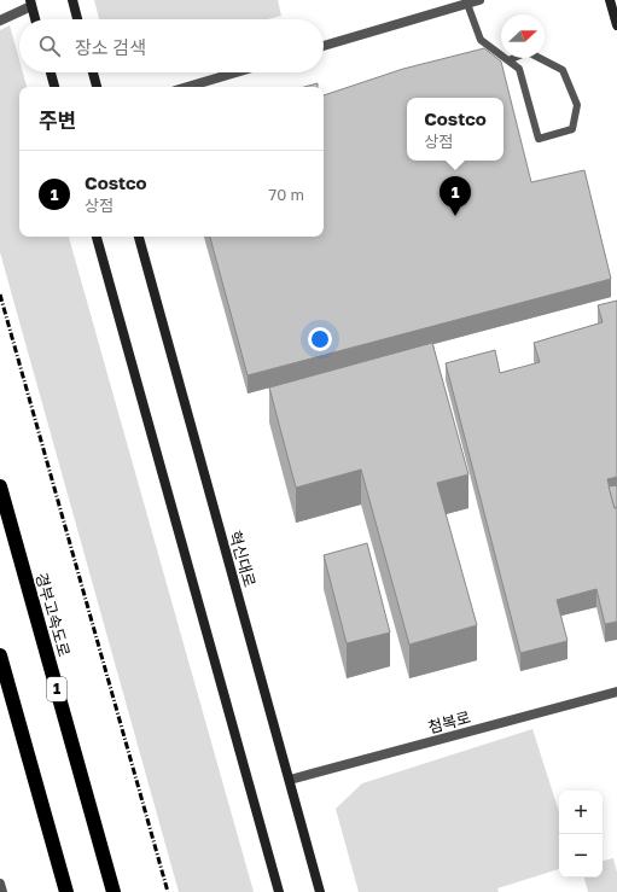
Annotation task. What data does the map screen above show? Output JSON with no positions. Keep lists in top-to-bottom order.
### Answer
{
  "streets": {
    "highway": ["경부고속도로", "1"],
    "main road": ["혁신대로"],
    "street": ["첨복로"]
  },
  "crossings": [
    ["혁신대로", "첨복로"]
  ],
  "north": "right",
  "page": {
    "search": "장소 검색",
    "heading": "주변",
    "popup": ["Costco", "상점"],
    "list": [
      {
        "mark": "1",
        "name": "Costco",
        "note": "상점",
        "value": "70 m"
      }
    ],
    "pins": "1",
    "map_buttons": ["+", "−"]
  }
}
